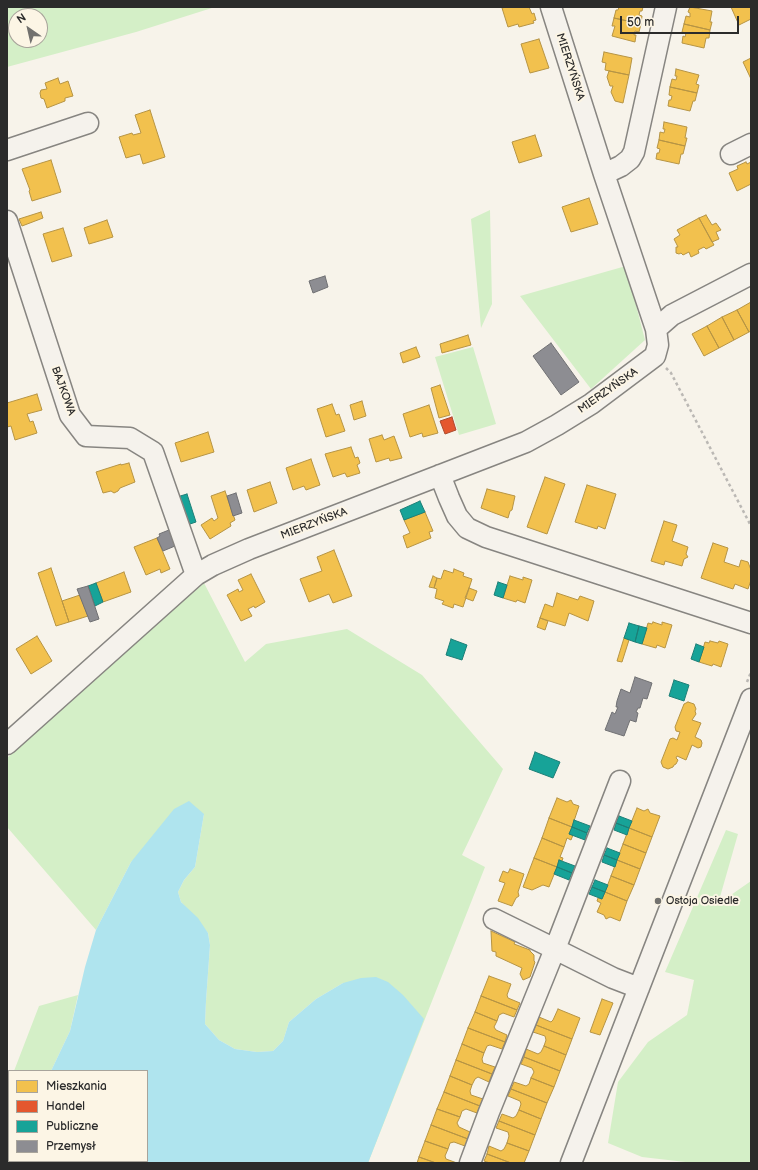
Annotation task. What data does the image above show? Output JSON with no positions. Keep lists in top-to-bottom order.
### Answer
{
  "streets": {
    "street": ["MIERZYŃSKA", "BAJKOWA"]
  },
  "crossings": [
    ["MIERZYŃSKA", "BAJKOWA"]
  ],
  "places": ["Ostoja Osiedle"],
  "legend": [
    "Mieszkania",
    "Handel",
    "Publiczne",
    "Przemysł"
  ],
  "scale_bar": "50 m",
  "north": "top left"
}
